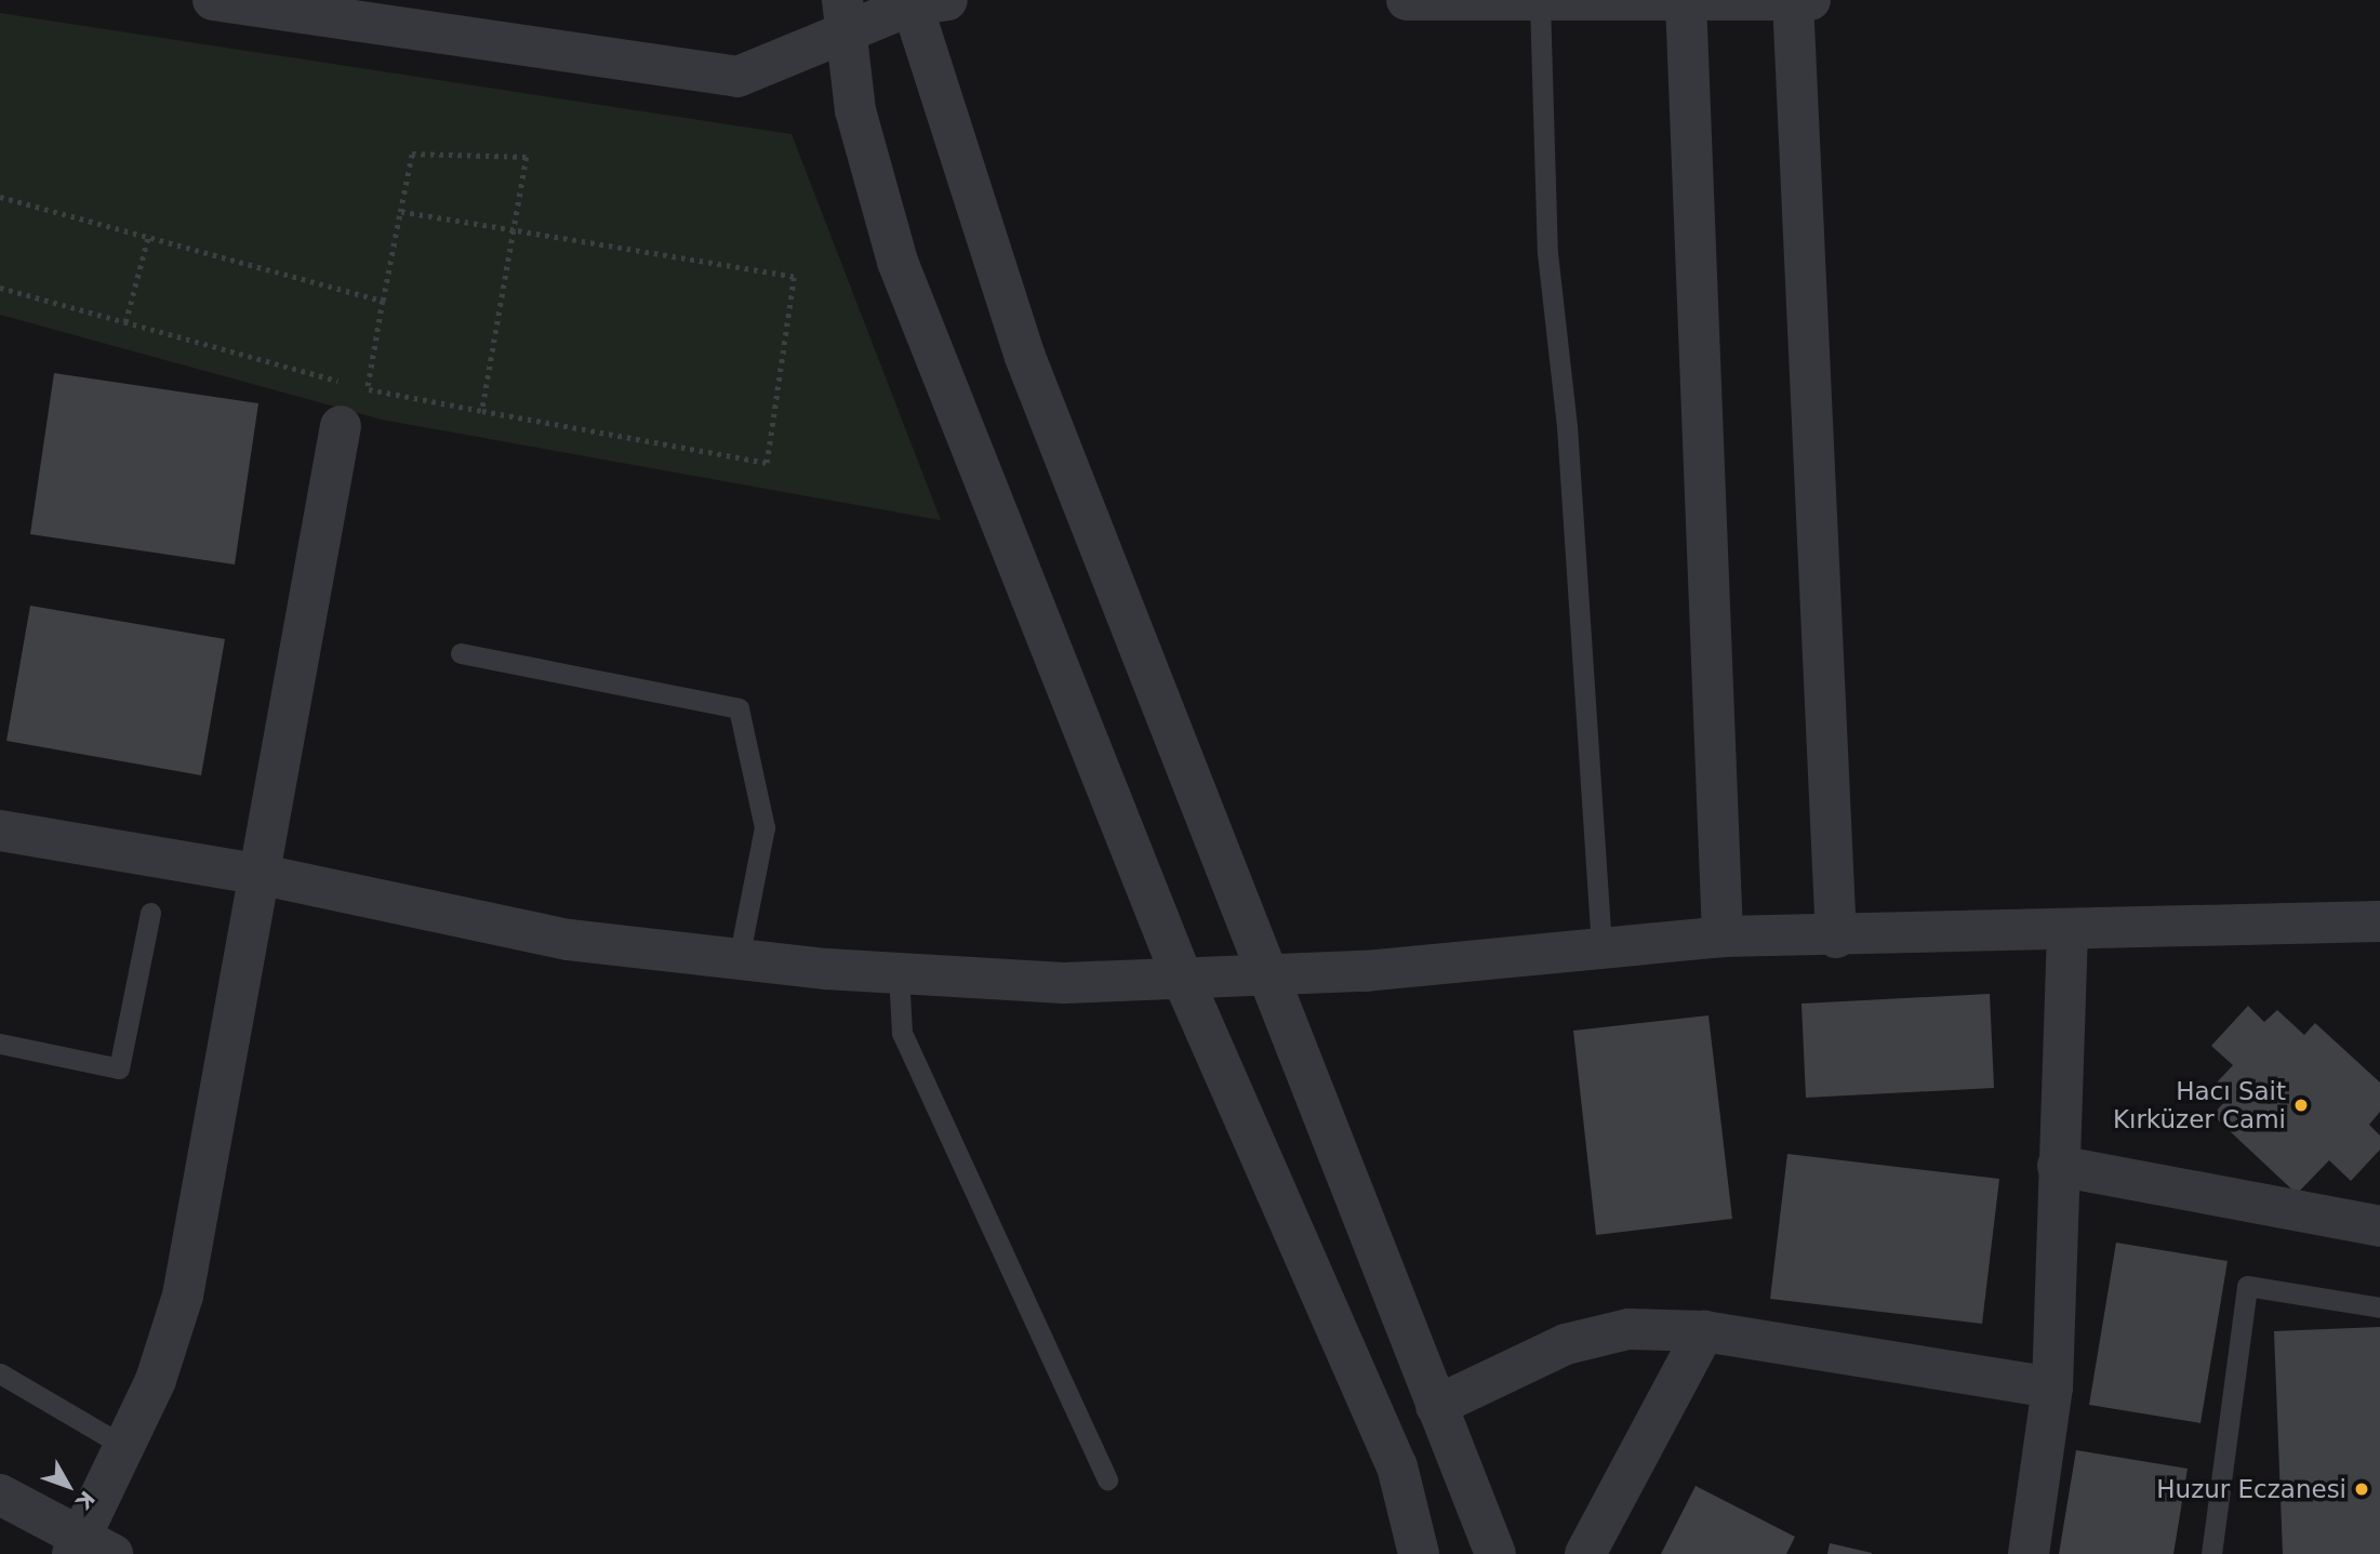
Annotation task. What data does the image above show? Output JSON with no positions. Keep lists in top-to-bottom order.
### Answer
{
  "places": ["Hacı Sait Kırküzer Cami", "Huzur Eczanesi"],
  "north": "bottom right"
}
